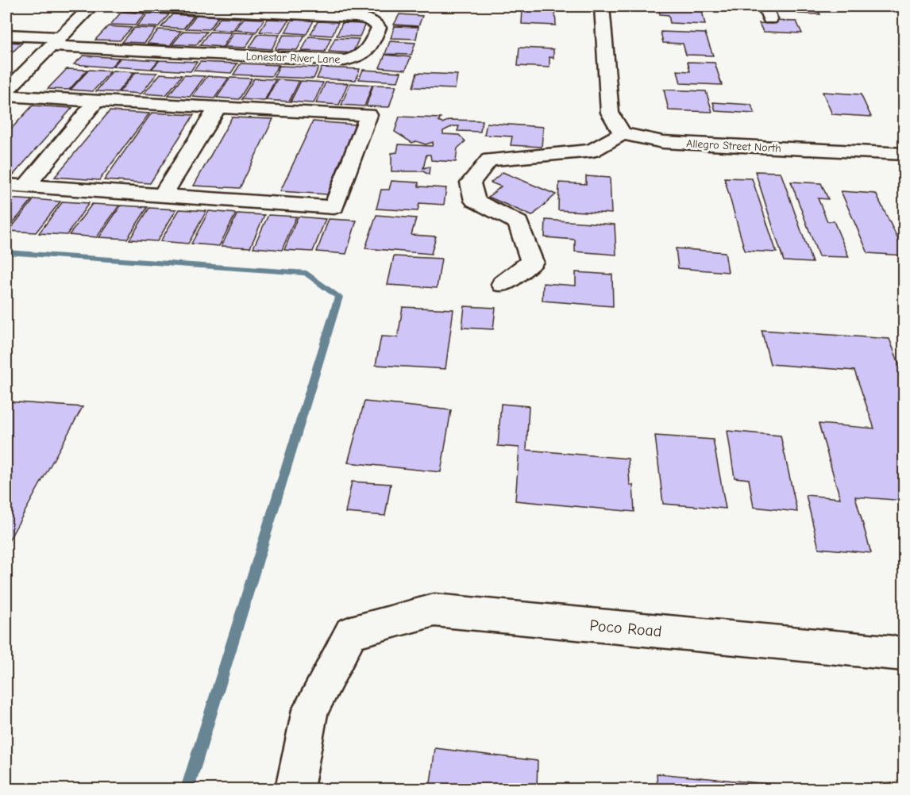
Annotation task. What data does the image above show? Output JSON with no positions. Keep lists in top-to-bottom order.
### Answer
{
  "streets": {
    "street": ["Lonestar River Lane", "Allegro Street North", "Poco Road"]
  }
}
